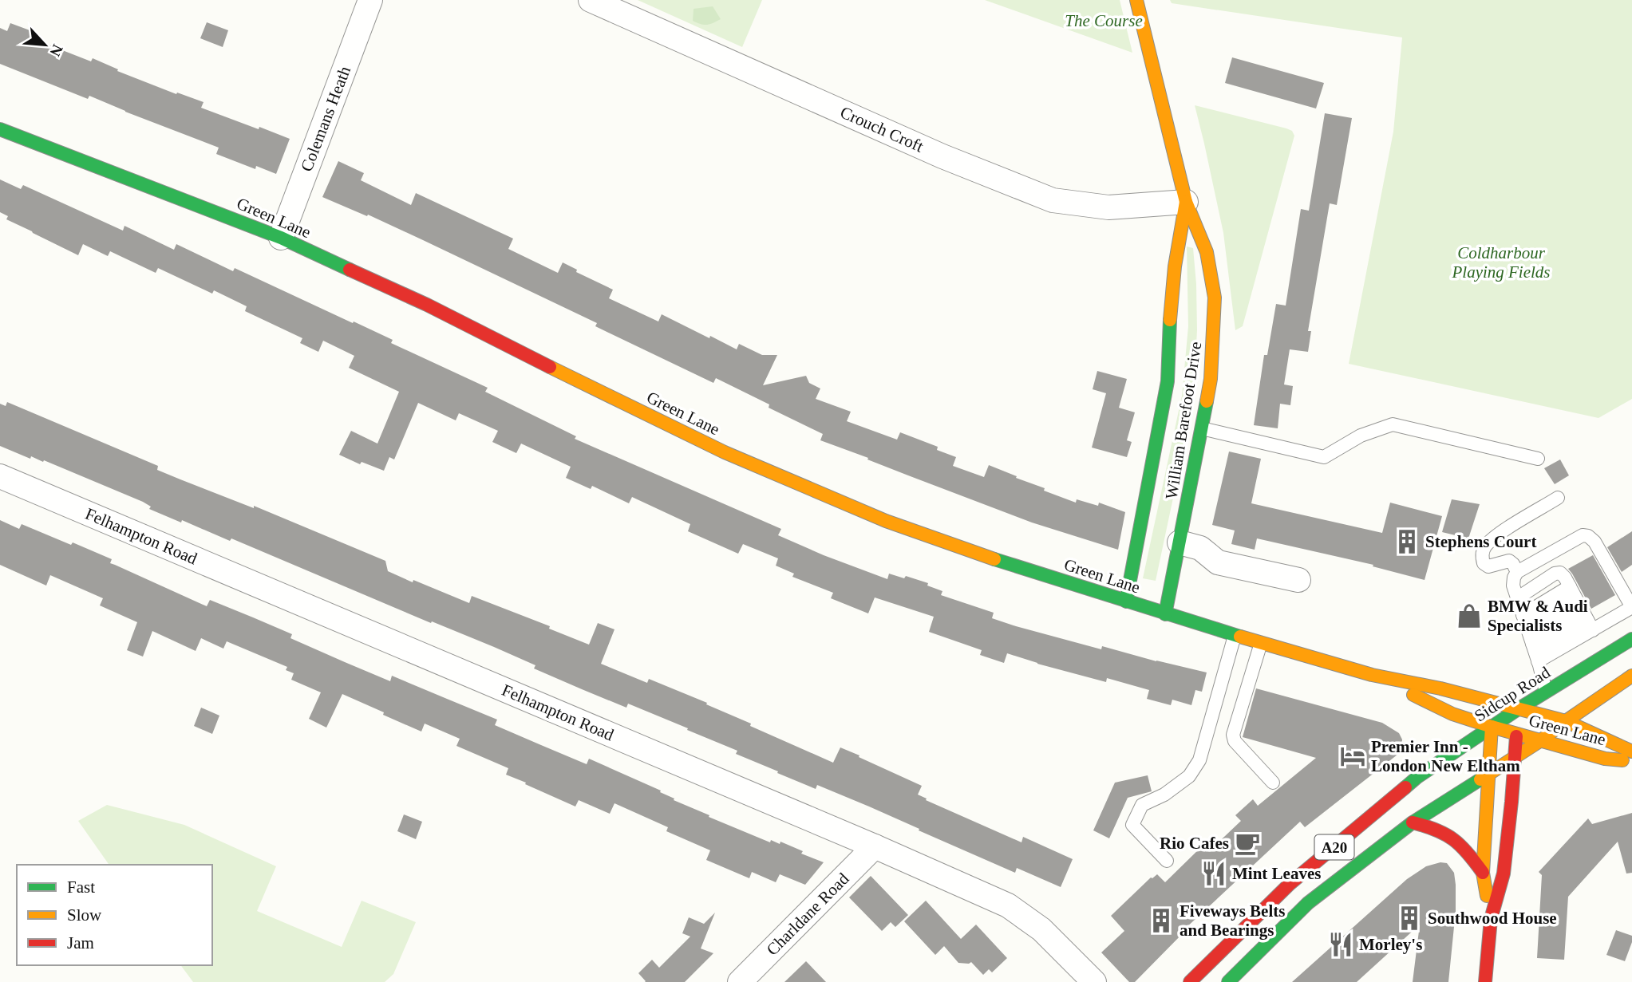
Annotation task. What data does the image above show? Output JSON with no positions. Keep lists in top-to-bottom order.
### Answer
{
  "streets": {
    "main road": [
      "Green Lane",
      "William Barefoot Drive",
      "Sidcup Road",
      "A20"
    ],
    "street": [
      "Colemans Heath",
      "Crouch Croft",
      "Felhampton Road",
      "Charldane Road"
    ]
  },
  "crossings": [
    ["Colemans Heath", "Green Lane"],
    ["Crouch Croft", "William Barefoot Drive"],
    ["Green Lane", "William Barefoot Drive"],
    ["Green Lane", "Sidcup Road"],
    ["Green Lane", "A20"],
    ["Felhampton Road", "Charldane Road"]
  ],
  "parks": ["The Course", "Coldharbour Playing Fields"],
  "places": {
    "building": ["Stephens Court", "Southwood House", "Fiveways Belts and Bearings"],
    "shop": ["BMW & Audi Specialists"],
    "hotel": ["Premier Inn - London New Eltham"],
    "cafe": ["Rio Cafes"],
    "restaurant": ["Mint Leaves", "Morley's"]
  },
  "legend": ["Fast", "Slow", "Jam"],
  "north": "bottom right"
}
